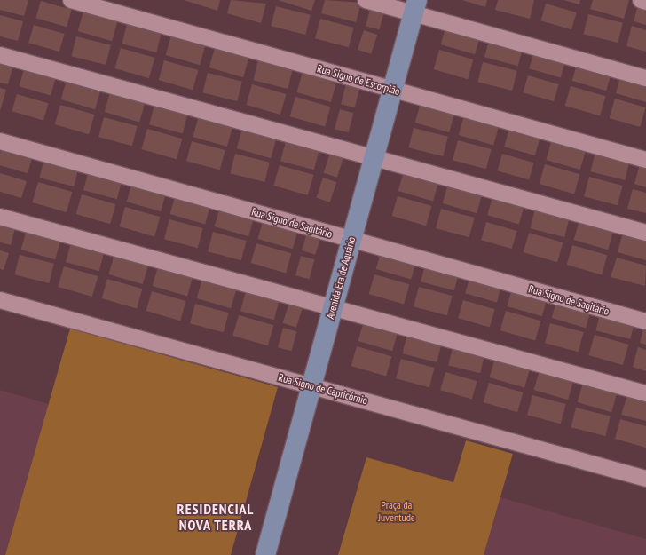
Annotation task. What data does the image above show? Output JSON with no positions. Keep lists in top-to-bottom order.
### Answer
{
  "streets": {
    "street": [
      "Rua Signo de Escorpião",
      "Rua Signo de Sagitário",
      "Avenida Era de Aquário",
      "Rua Signo de Capricórnio"
    ]
  },
  "crossings": [
    ["Rua Signo de Escorpião", "Avenida Era de Aquário"],
    ["Rua Signo de Sagitário", "Avenida Era de Aquário"],
    ["Avenida Era de Aquário", "Rua Signo de Capricórnio"]
  ],
  "districts": ["RESIDENCIAL NOVA TERRA"],
  "parks": ["Praça da Juventude"]
}
